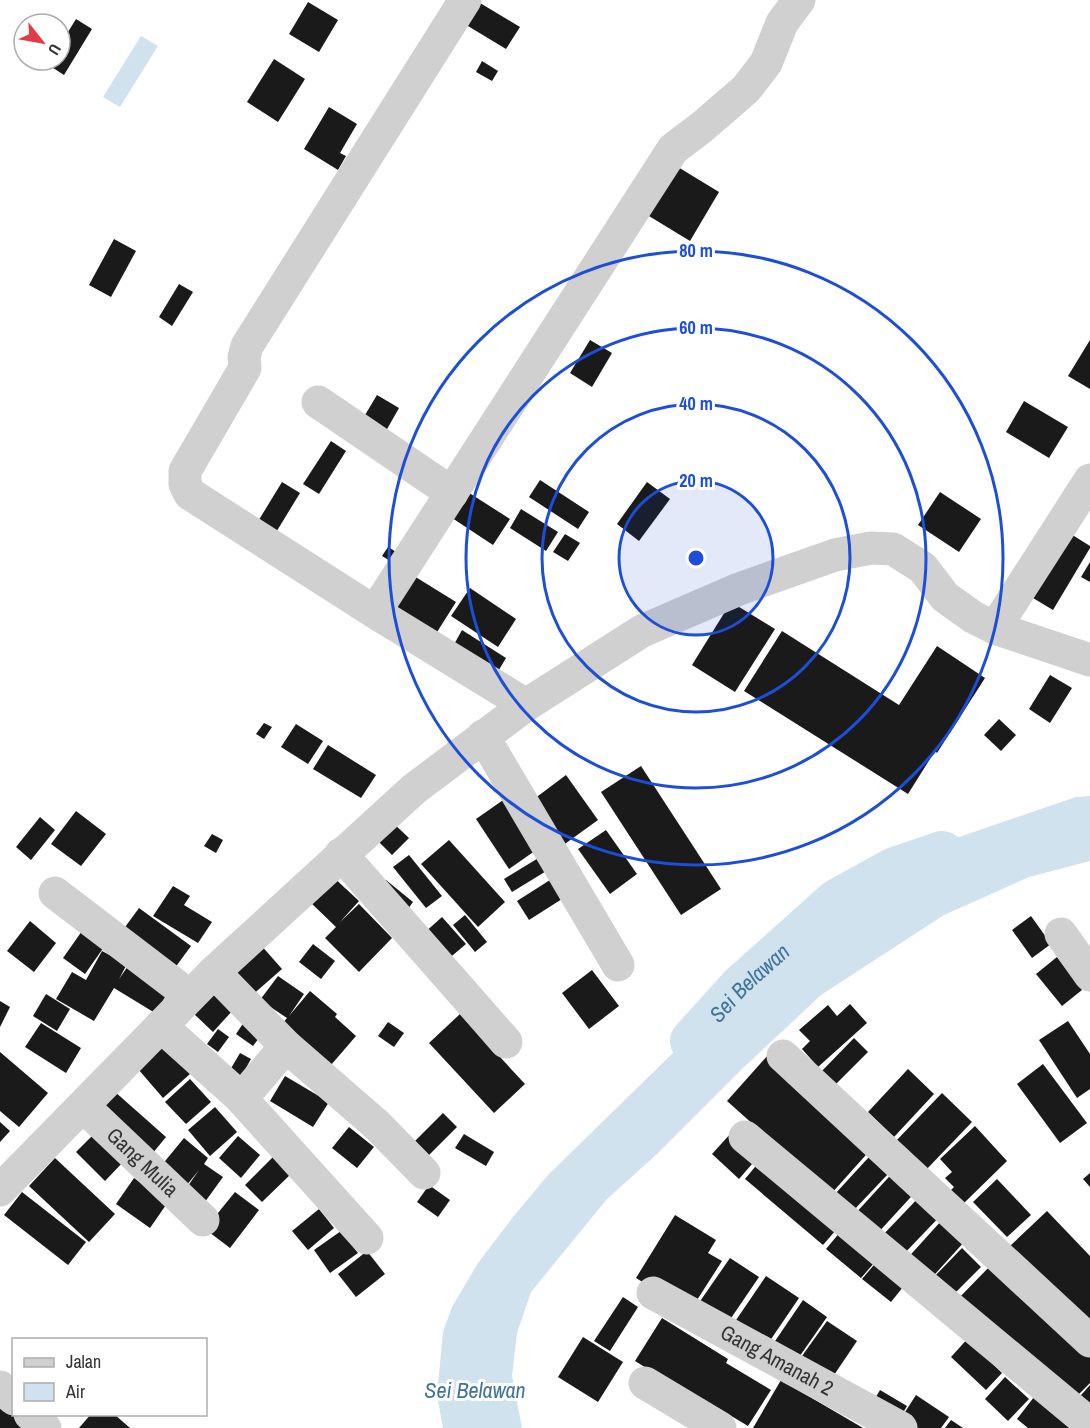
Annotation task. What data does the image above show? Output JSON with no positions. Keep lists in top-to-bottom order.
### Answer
{
  "streets": {
    "street": ["Gang Mulia", "Gang Amanah 2"]
  },
  "water": ["Sei Belawan"],
  "legend": ["Jalan", "Air"],
  "north": "bottom right",
  "rings": [
    "80 m",
    "60 m",
    "40 m",
    "20 m"
  ]
}
